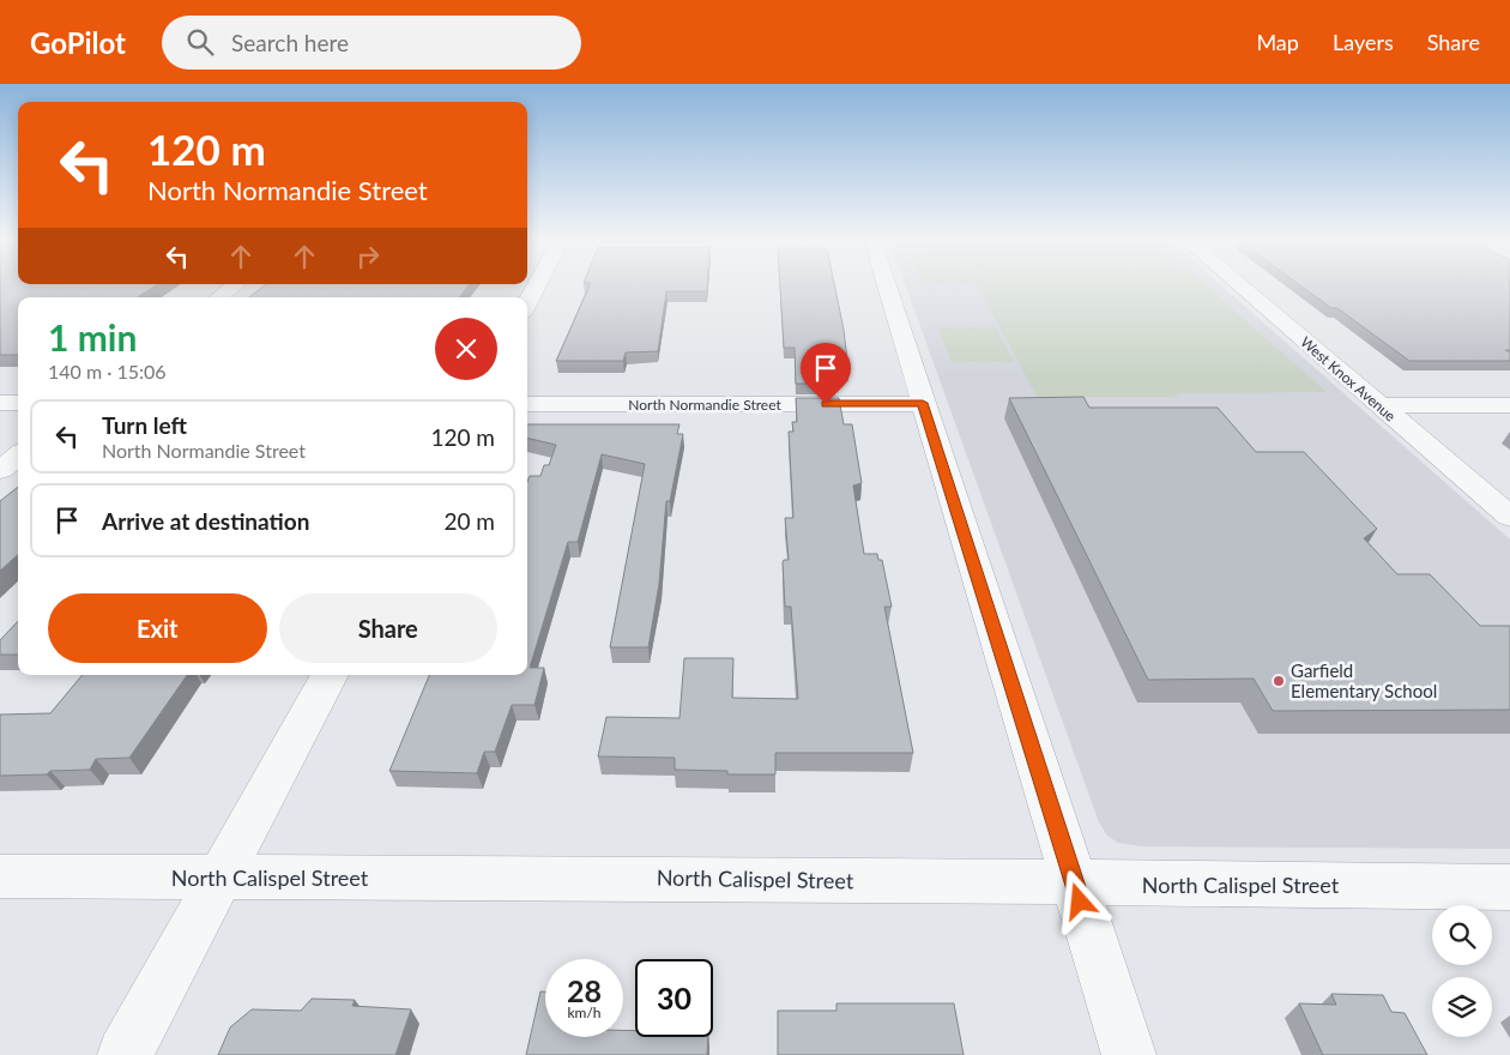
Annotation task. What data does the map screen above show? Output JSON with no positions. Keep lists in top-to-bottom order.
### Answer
{
  "streets": {
    "street": ["West Knox Avenue", "North Normandie Street", "North Calispel Street"]
  },
  "places": ["Garfield Elementary School"],
  "page": {
    "header": "GoPilot",
    "search": "Search here",
    "nav": ["Map", "Layers", "Share"],
    "turn": ["120 m", "North Normandie Street"],
    "heading": ["1 min", "140 m · 15:06"],
    "list": [
      {
        "name": "Turn left",
        "note": "North Normandie Street",
        "value": "120 m"
      },
      {
        "name": "Arrive at destination",
        "value": "20 m"
      }
    ],
    "buttons": ["Exit", "Share"],
    "speed": "28 km/h",
    "limit": "30"
  }
}
